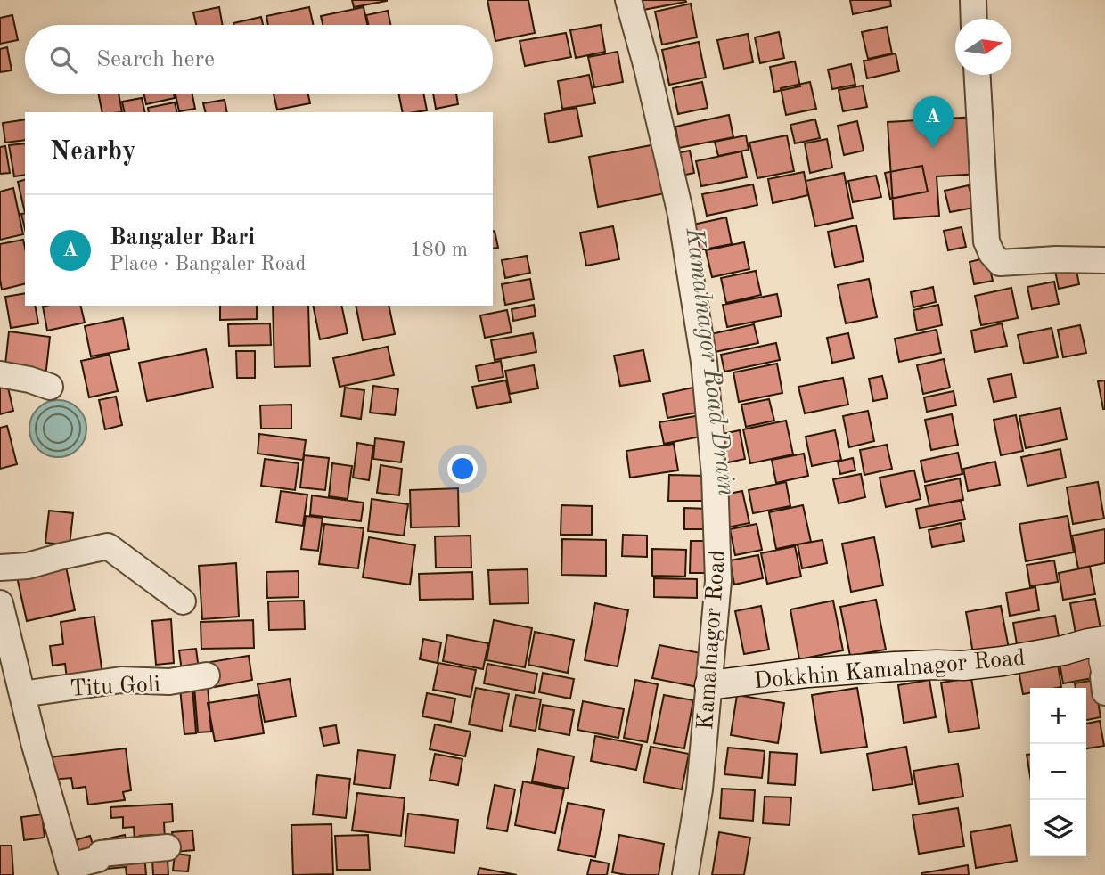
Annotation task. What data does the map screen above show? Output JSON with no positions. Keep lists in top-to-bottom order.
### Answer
{
  "streets": {
    "main road": ["Dokkhin Kamalnagor Road"],
    "street": ["Kamalnagor Road", "Titu Goli"]
  },
  "crossings": [
    ["Kamalnagor Road", "Dokkhin Kamalnagor Road"]
  ],
  "water": ["Kamalnagor Road Drain"],
  "north": "right",
  "page": {
    "search": "Search here",
    "pins": "A",
    "heading": "Nearby",
    "list": [
      {
        "mark": "A",
        "name": "Bangaler Bari",
        "note": "Place · Bangaler Road",
        "value": "180 m"
      }
    ],
    "map_buttons": ["+", "−"]
  }
}
